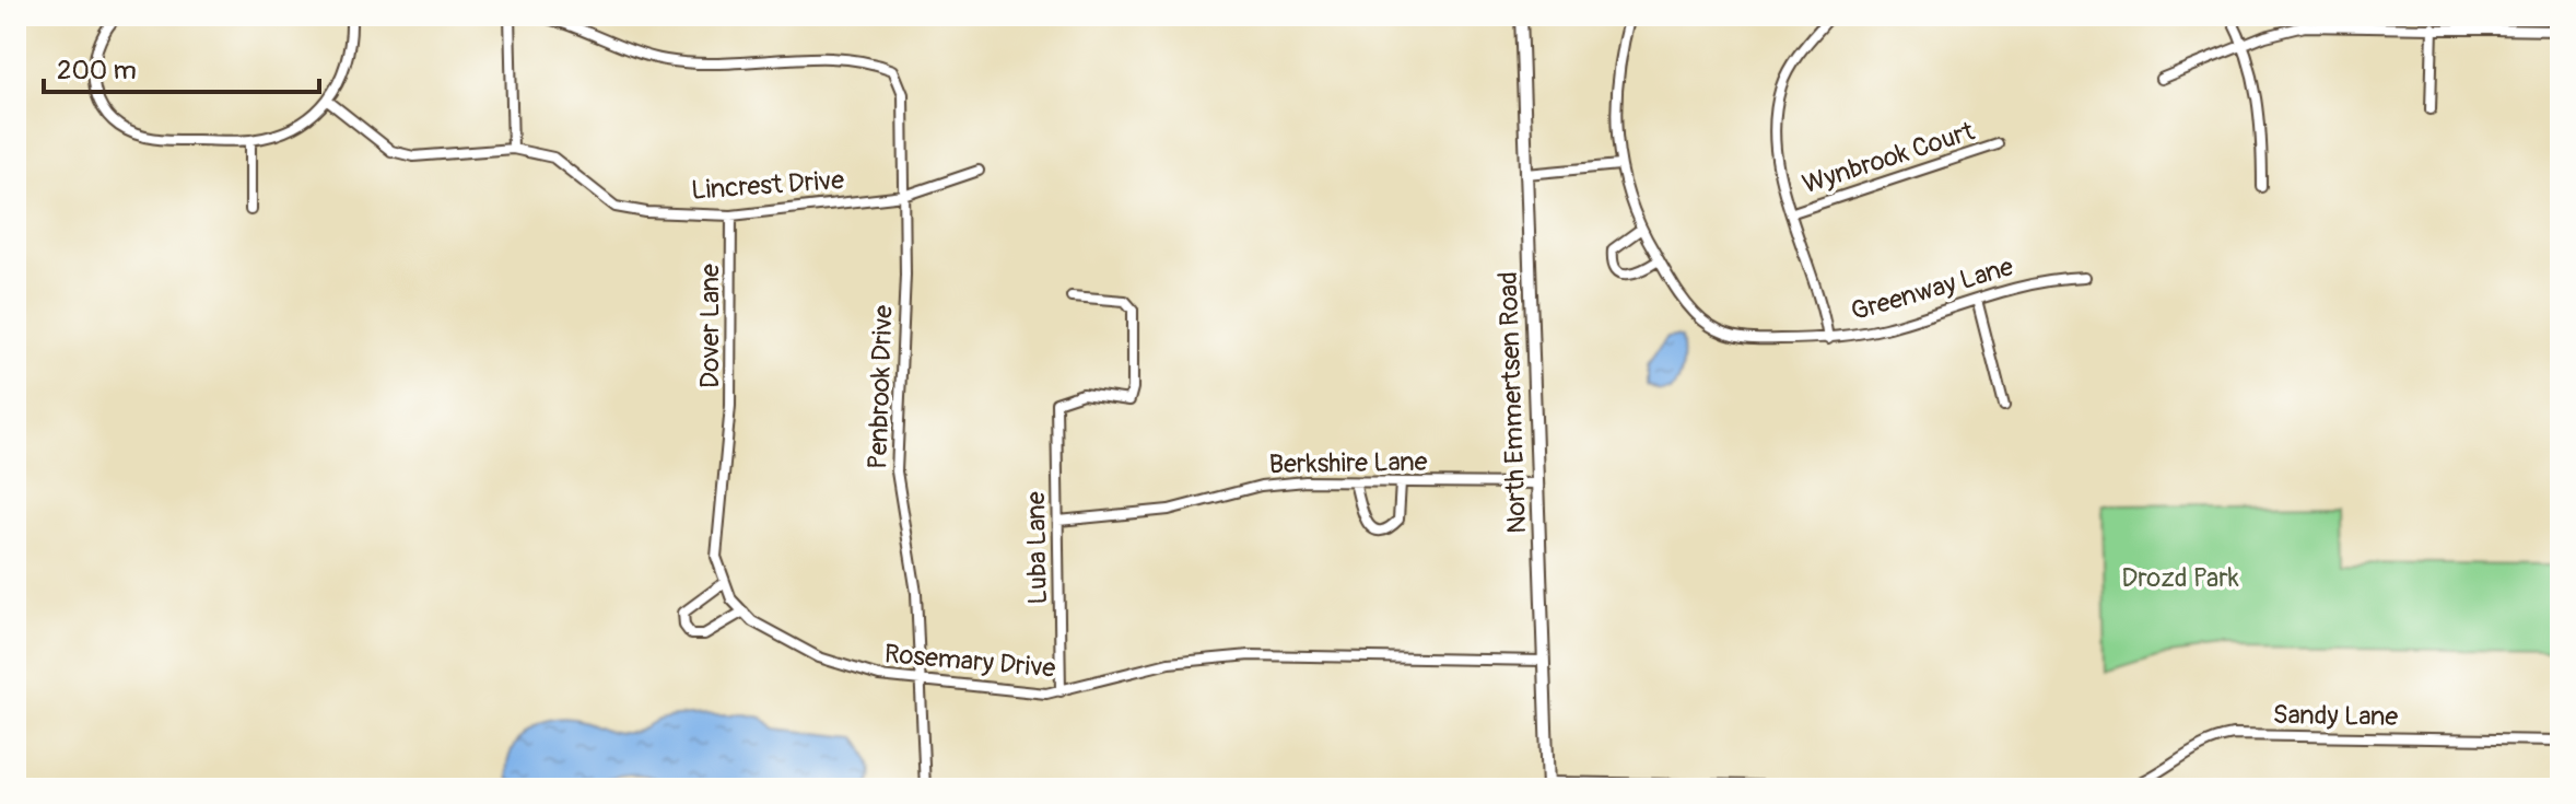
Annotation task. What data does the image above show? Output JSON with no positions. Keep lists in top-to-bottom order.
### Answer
{
  "streets": {
    "street": [
      "Wynbrook Court",
      "Lincrest Drive",
      "Greenway Lane",
      "Dover Lane",
      "Penbrook Drive",
      "North Emmertsen Road",
      "Berkshire Lane",
      "Luba Lane",
      "Rosemary Drive",
      "Sandy Lane"
    ]
  },
  "crossings": [
    ["Lincrest Drive", "Dover Lane"],
    ["Lincrest Drive", "Penbrook Drive"],
    ["Dover Lane", "Rosemary Drive"],
    ["Penbrook Drive", "Rosemary Drive"],
    ["North Emmertsen Road", "Berkshire Lane"],
    ["North Emmertsen Road", "Rosemary Drive"],
    ["Berkshire Lane", "Luba Lane"],
    ["Luba Lane", "Rosemary Drive"]
  ],
  "parks": ["Drozd Park"],
  "scale_bar": "200 m"
}
